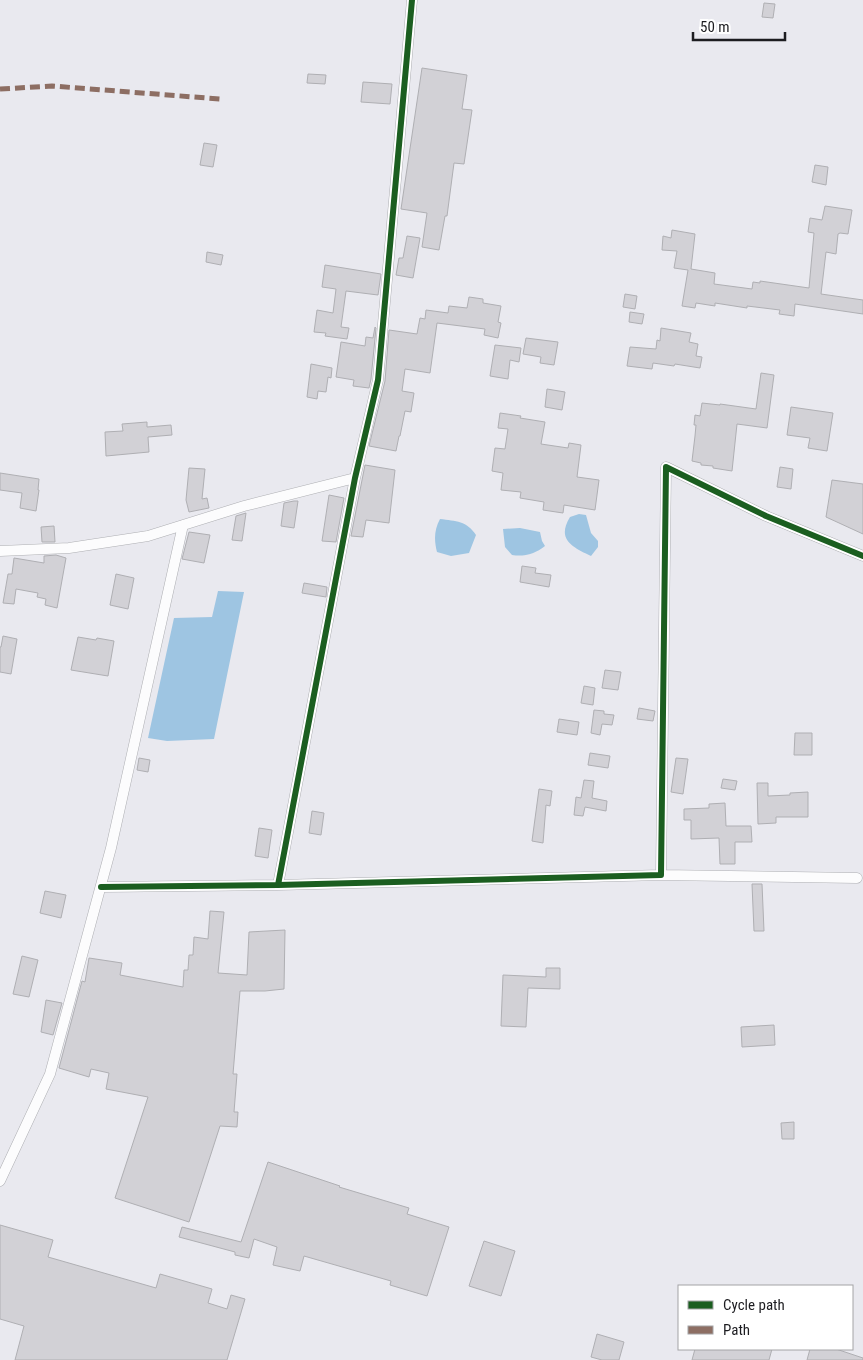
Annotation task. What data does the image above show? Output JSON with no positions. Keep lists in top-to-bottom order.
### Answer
{
  "legend": ["Cycle path", "Path"],
  "scale_bar": "50 m"
}
